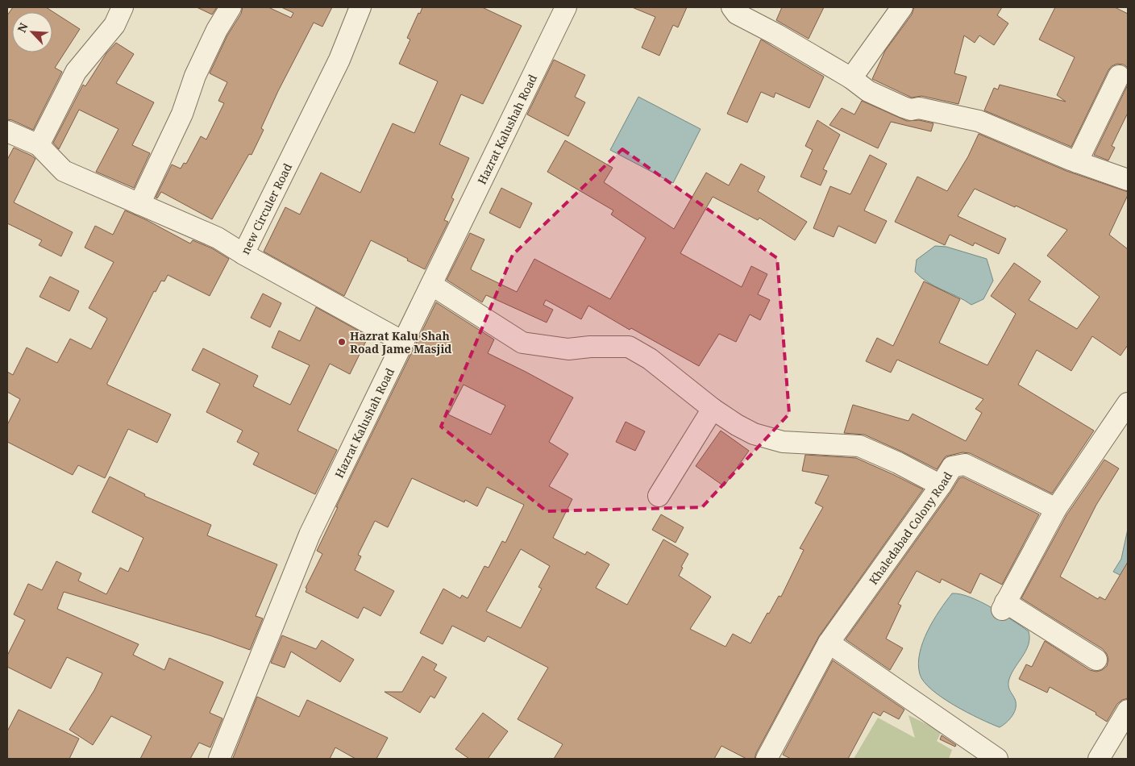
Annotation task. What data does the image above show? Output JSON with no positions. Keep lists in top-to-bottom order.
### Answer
{
  "streets": {
    "street": ["Hazrat Kalushah Road", "new Circuler Road", "Khaledabad Colony Road"]
  },
  "places": ["Hazrat Kalu Shah Road Jame Masjid"],
  "north": "top left"
}
